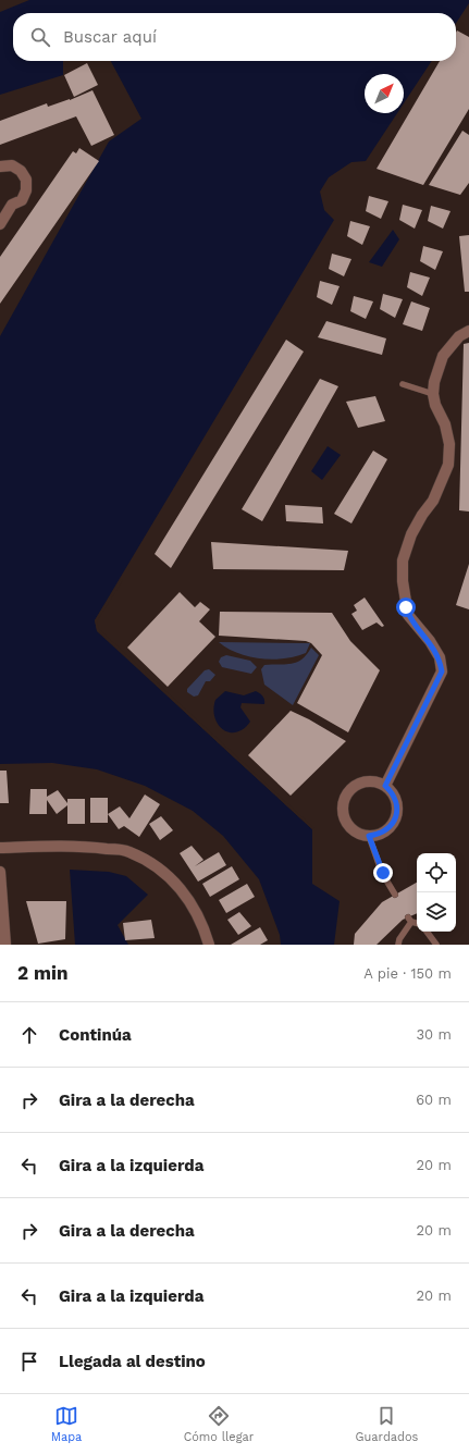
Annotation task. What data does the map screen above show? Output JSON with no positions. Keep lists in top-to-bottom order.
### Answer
{
  "north": "top right",
  "page": {
    "search": "Buscar aquí",
    "heading": ["2 min", "A pie · 150 m"],
    "list": [
      ["Continúa", "30 m"],
      ["Gira a la derecha", "60 m"],
      ["Gira a la izquierda", "20 m"],
      ["Gira a la derecha", "20 m"],
      ["Gira a la izquierda", "20 m"],
      "Llegada al destino"
    ],
    "nav": ["Mapa", "Cómo llegar", "Guardados"]
  }
}
